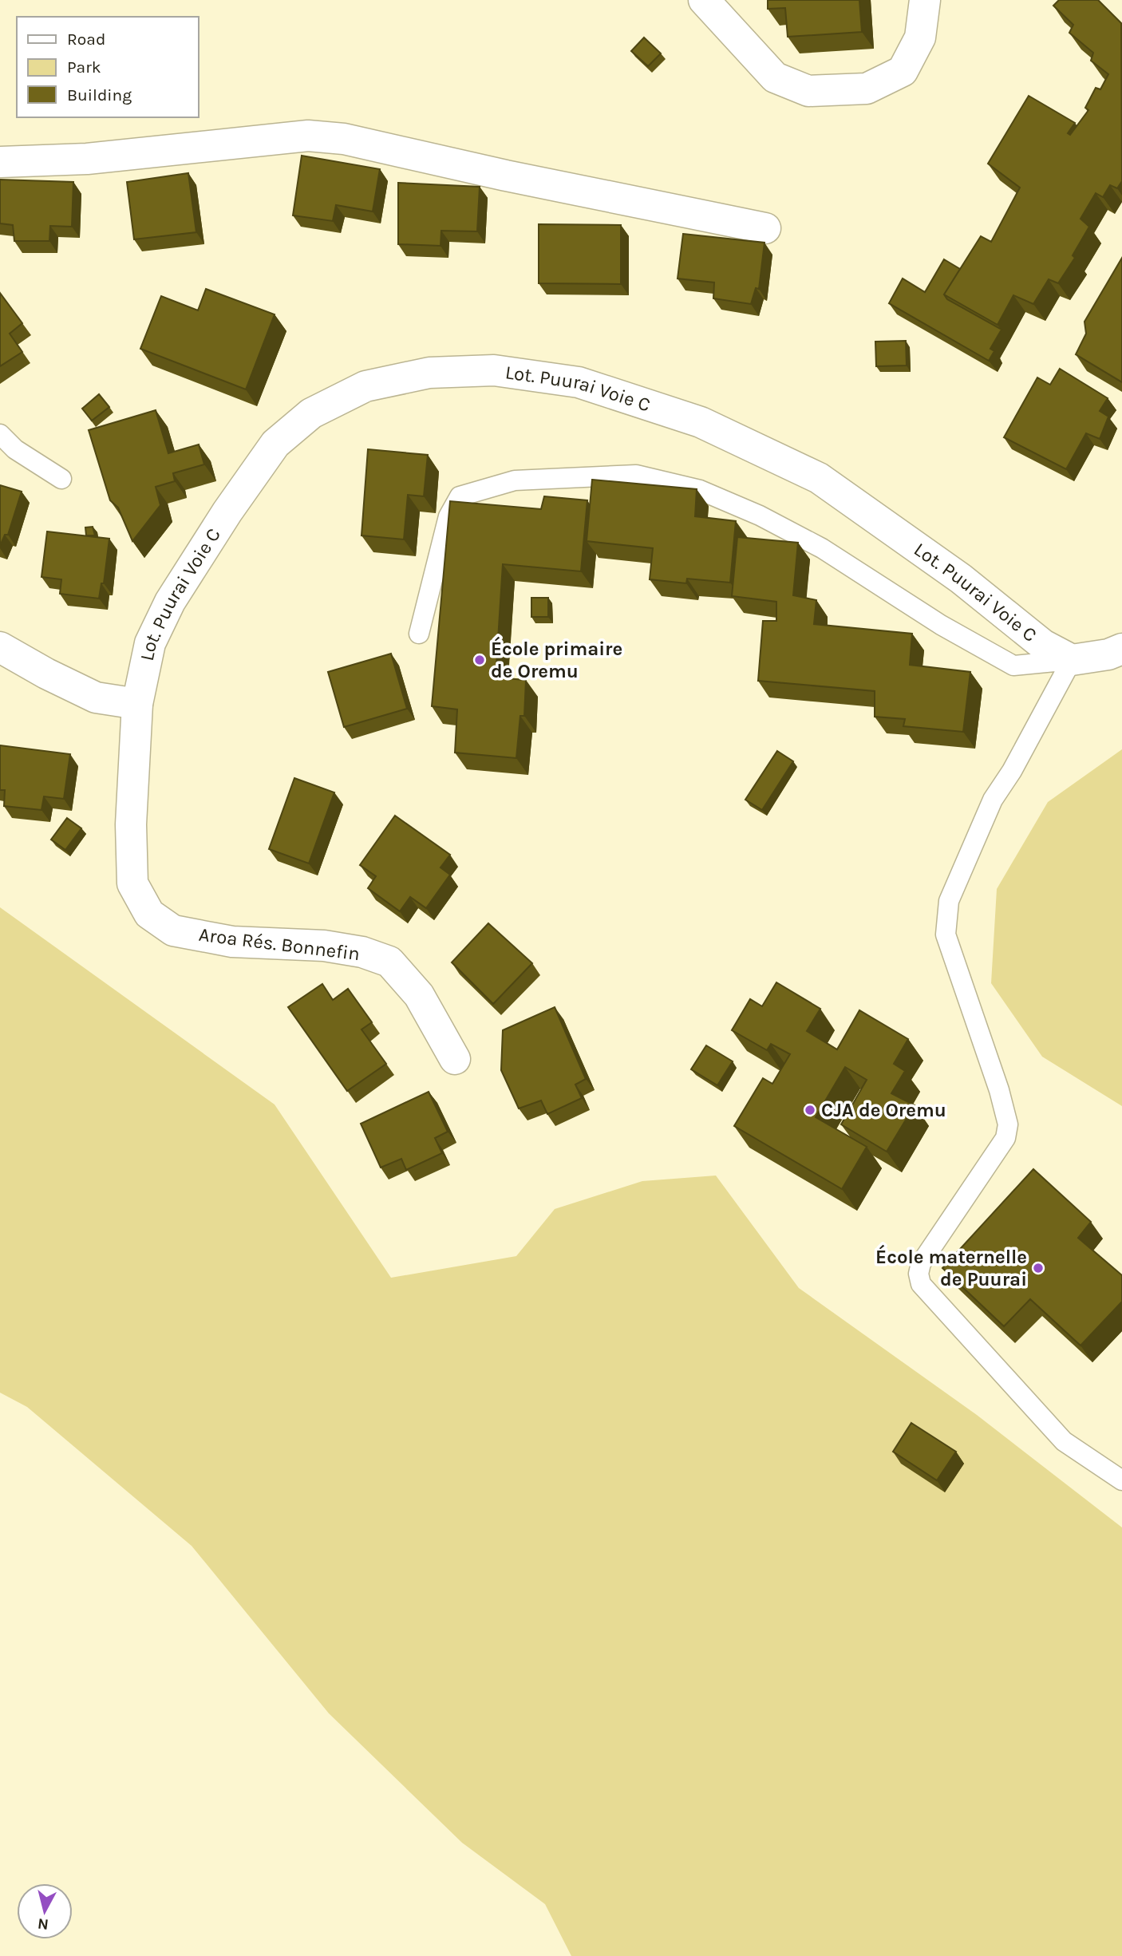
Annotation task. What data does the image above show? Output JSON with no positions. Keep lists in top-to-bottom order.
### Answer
{
  "streets": {
    "street": ["Lot. Puurai Voie C", "Aroa Rés. Bonnefin"]
  },
  "crossings": [
    ["Lot. Puurai Voie C", "Aroa Rés. Bonnefin"]
  ],
  "places": ["École primaire de Oremu", "CJA de Oremu", "École maternelle de Puurai"],
  "legend": ["Road", "Park", "Building"],
  "north": "bottom"
}
